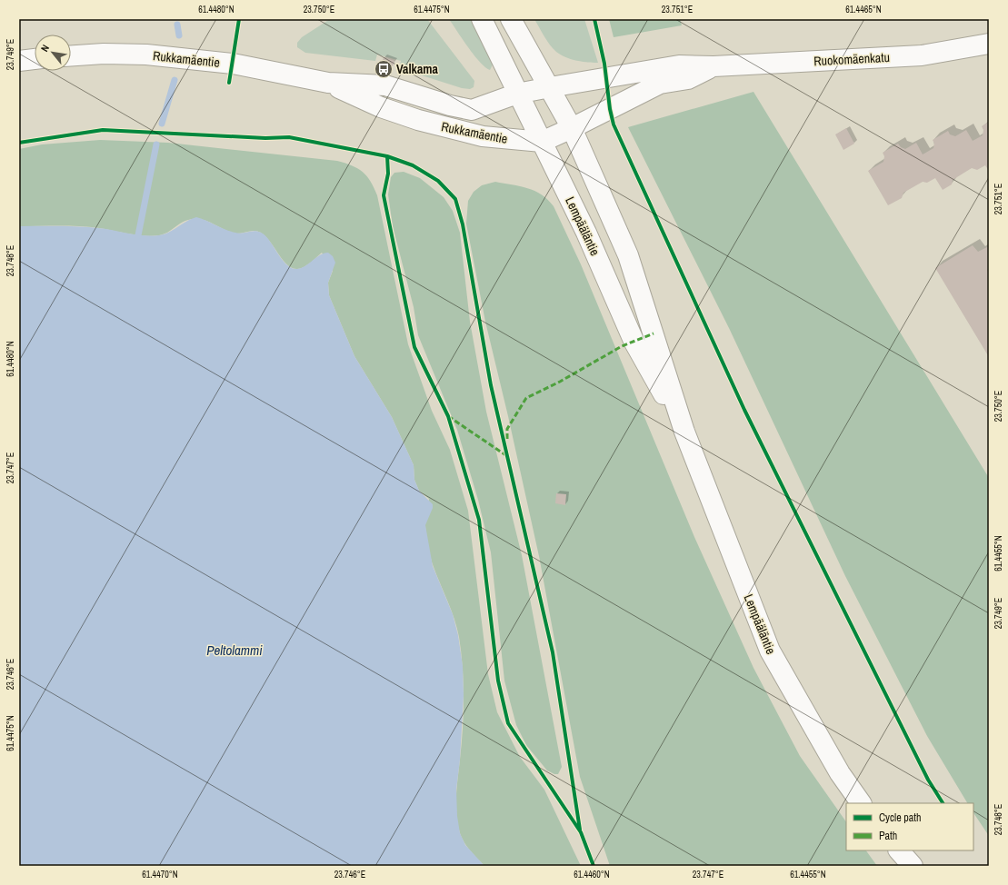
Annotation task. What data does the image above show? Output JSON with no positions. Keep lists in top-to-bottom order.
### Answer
{
  "streets": {
    "main road": ["Rukkamäentie", "Ruokomäenkatu", "Lempääläntie"]
  },
  "crossings": [
    ["Rukkamäentie", "Ruokomäenkatu"],
    ["Rukkamäentie", "Lempääläntie"],
    ["Ruokomäenkatu", "Lempääläntie"]
  ],
  "water": ["Peltolammi"],
  "places": {
    "bus stop": ["Valkama"]
  },
  "legend": ["Cycle path", "Path"],
  "north": "top left",
  "coordinates": [
    "61.4480°N",
    "23.750°E",
    "61.4475°N",
    "23.751°E",
    "61.4465°N",
    "23.749°E",
    "23.748°E",
    "23.747°E",
    "61.4455°N",
    "23.746°E",
    "61.4470°N",
    "61.4460°N"
  ]
}
